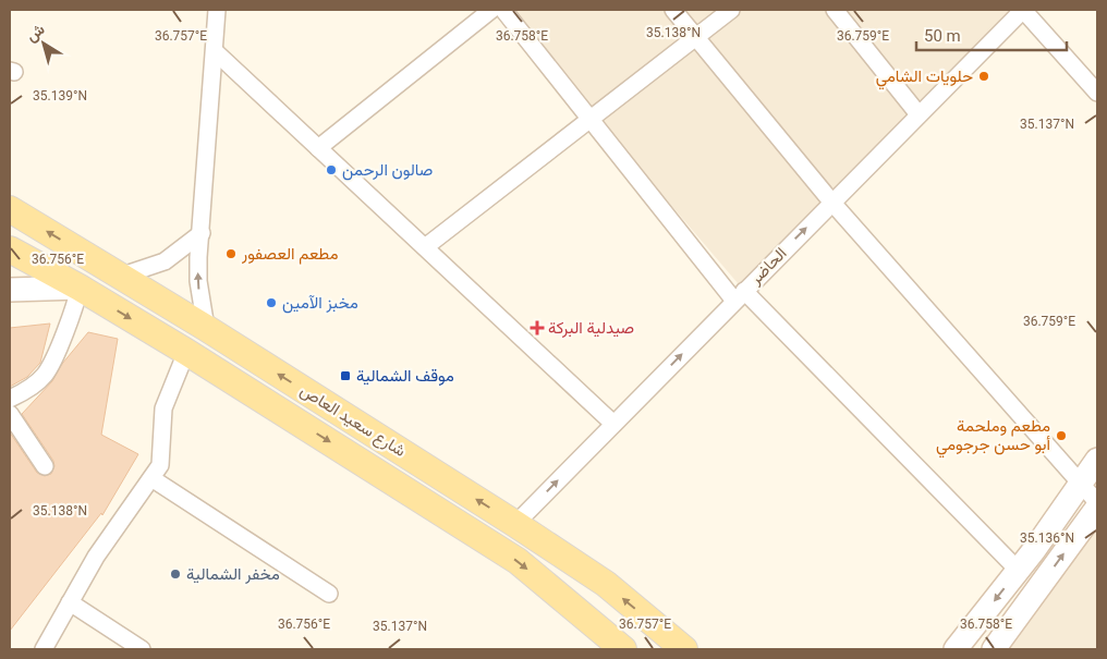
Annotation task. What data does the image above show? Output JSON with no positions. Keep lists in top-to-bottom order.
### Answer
{
  "streets": {
    "main road": ["شارع سعيد العاص"],
    "street": ["الحاضر"]
  },
  "crossings": [
    ["الحاضر", "شارع سعيد العاص"]
  ],
  "one_way": ["الحاضر"],
  "places": {
    "other": [
      "حلويات الشامي",
      "صالون الرحمن",
      "مطعم العصفور",
      "مخبز الآمين",
      "مطعم وملحمة أبو حسن جرجومي",
      "مخفر الشمالية"
    ],
    "health": ["صيدلية البركة"],
    "transit": ["موقف الشمالية"]
  },
  "scale_bar": "50 m",
  "north": "top left",
  "coordinates": [
    "35.138°N",
    "36.757°E",
    "36.758°E",
    "36.759°E",
    "35.139°N",
    "35.137°N",
    "36.756°E",
    "35.136°N"
  ]
}
